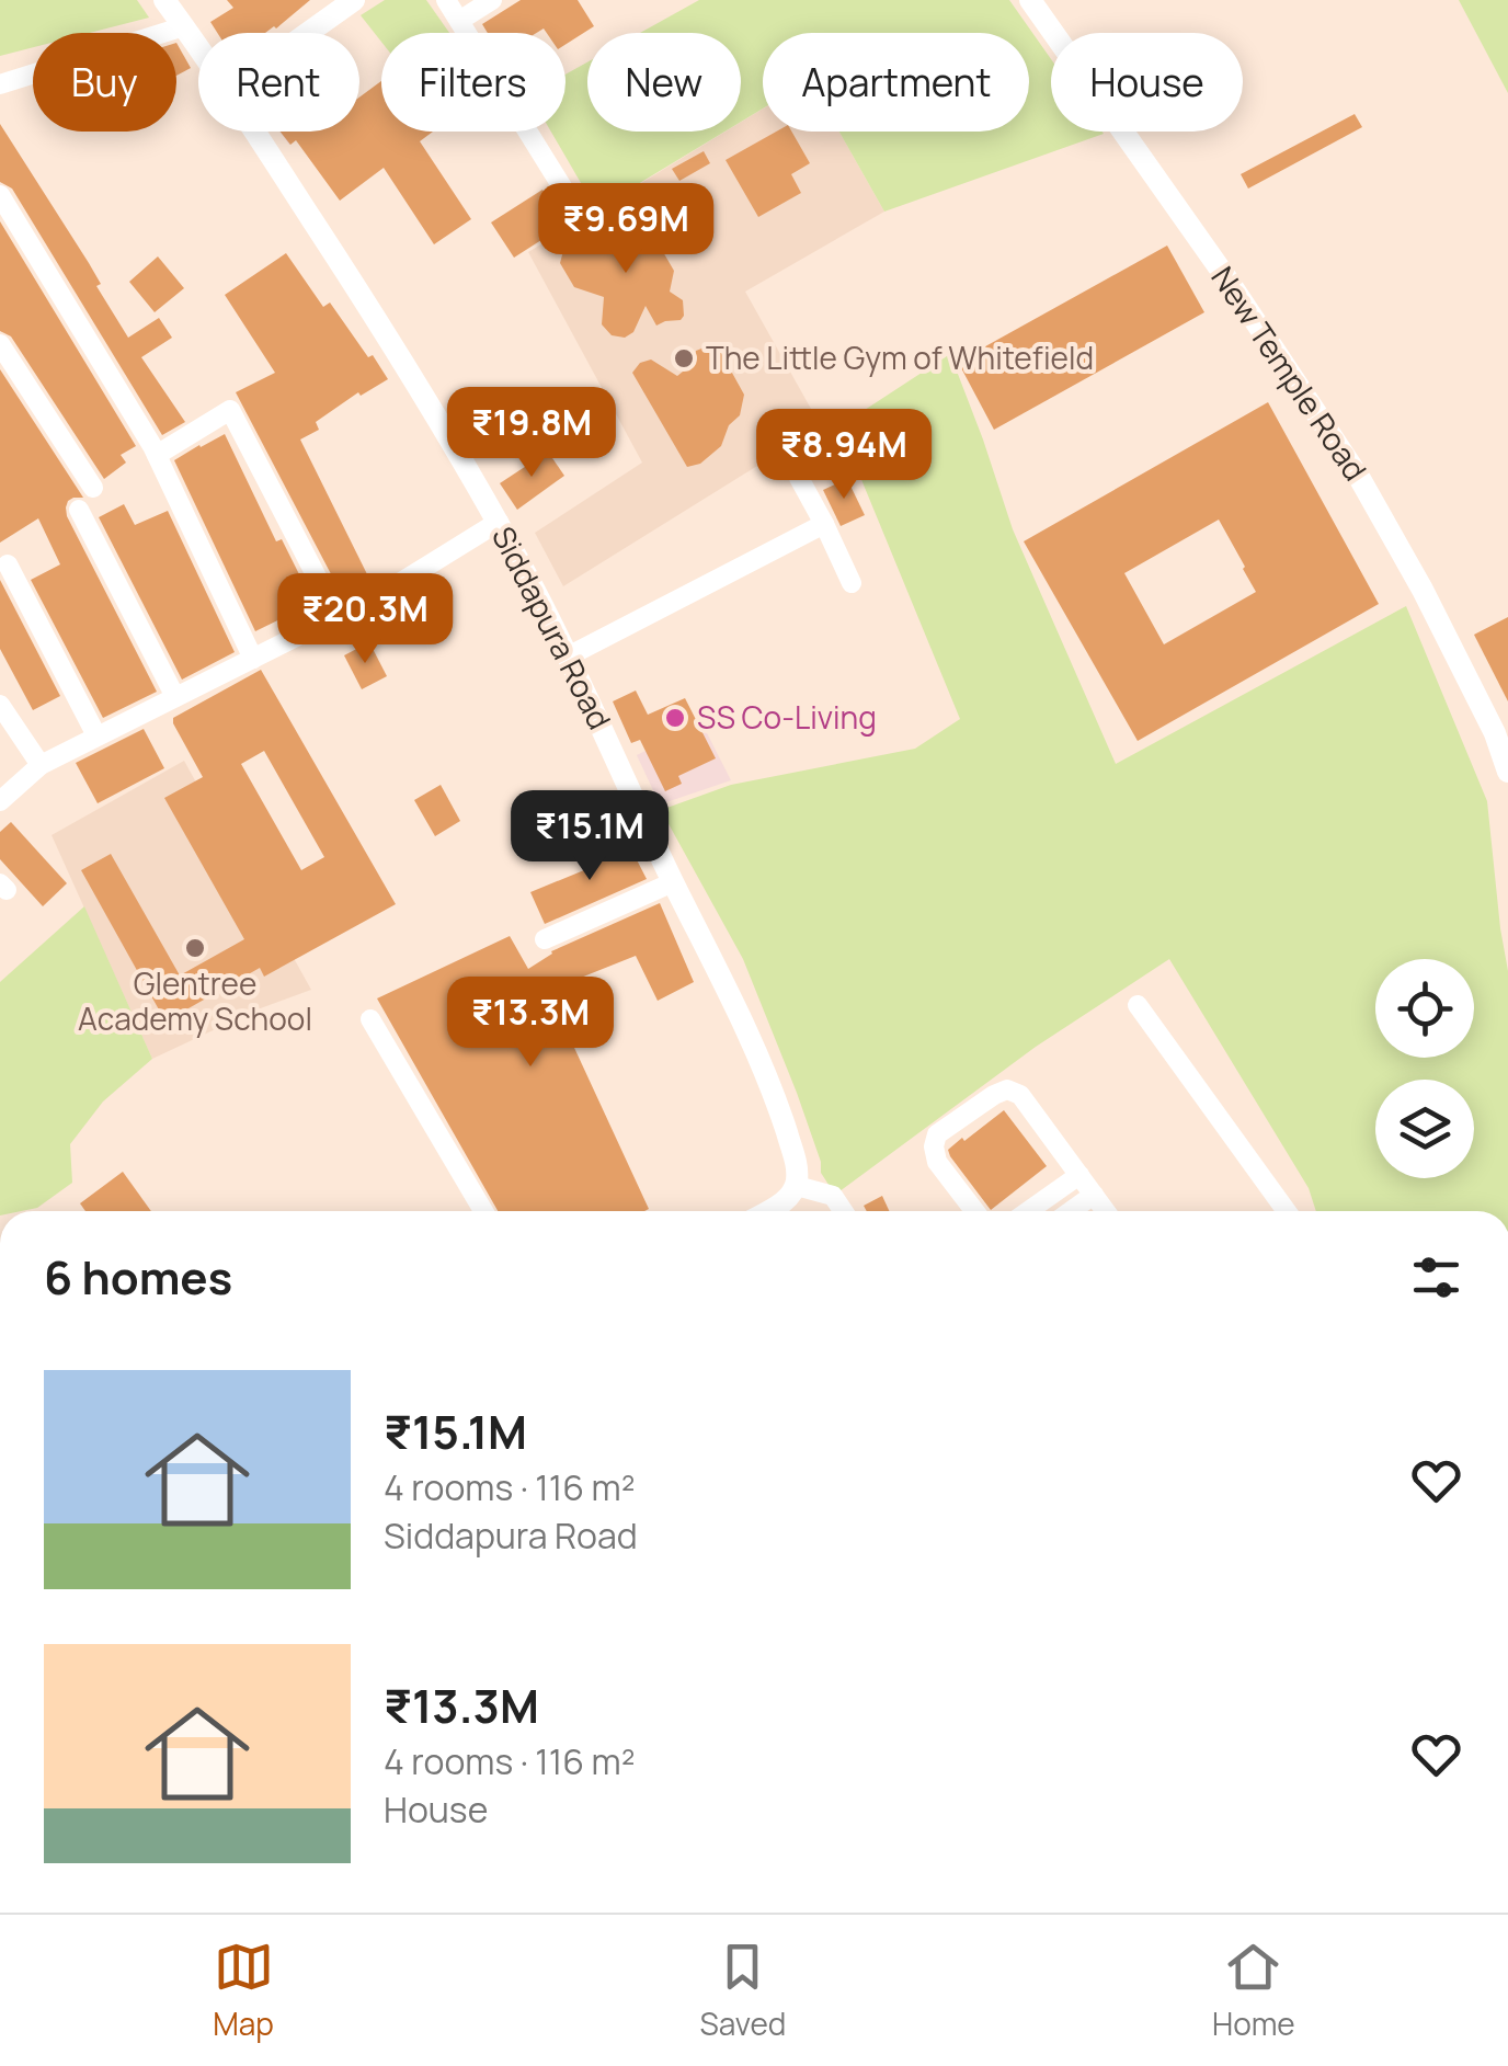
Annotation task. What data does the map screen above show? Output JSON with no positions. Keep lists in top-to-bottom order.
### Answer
{
  "streets": {
    "street": ["New Temple Road", "Siddapura Road"]
  },
  "places": ["The Little Gym of Whitefield", "SS Co-Living", "Glentree Academy School"],
  "page": {
    "chip": [
      "Buy",
      "Rent",
      "Filters",
      "New",
      "Apartment",
      "House"
    ],
    "price": [
      "₹9.69M",
      "₹19.8M",
      "₹8.94M",
      "₹20.3M",
      "₹15.1M",
      "₹13.3M"
    ],
    "heading": "6 homes",
    "list": [
      {
        "name": "₹15.1M",
        "note": "4 rooms · 116 m² · Siddapura Road"
      },
      {
        "name": "₹13.3M",
        "note": "4 rooms · 116 m² · House"
      }
    ],
    "tabs": ["Map", "Saved", "Home"]
  }
}
